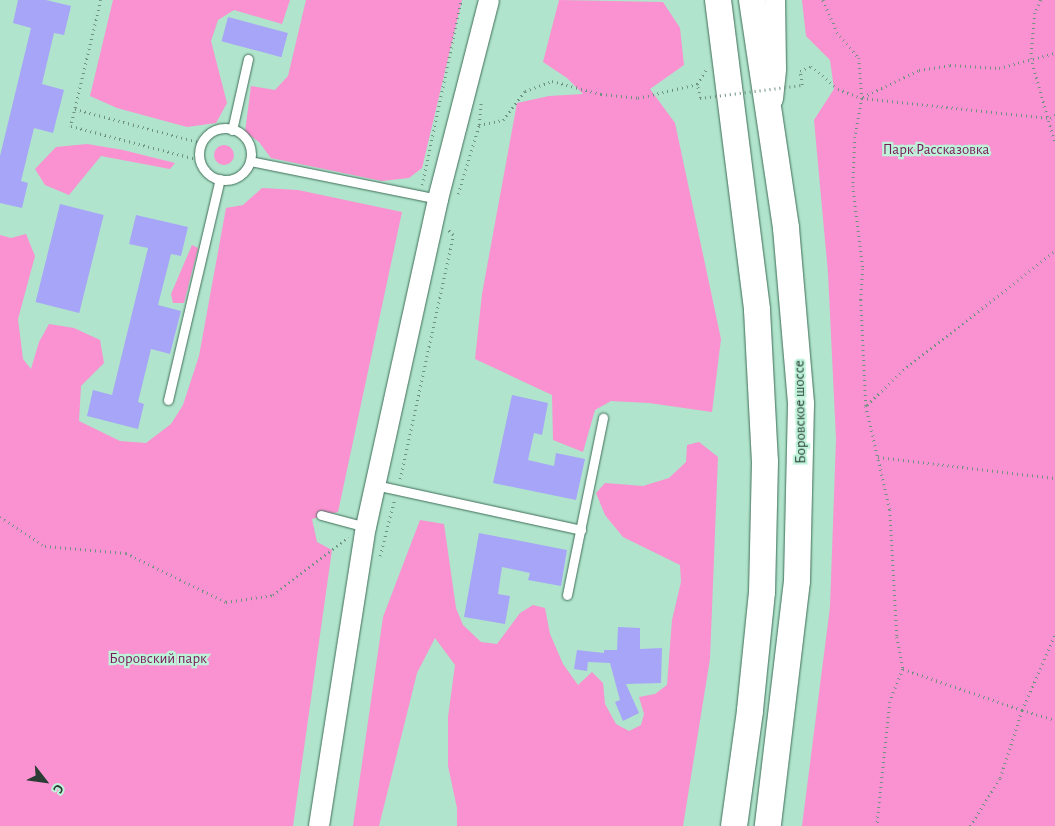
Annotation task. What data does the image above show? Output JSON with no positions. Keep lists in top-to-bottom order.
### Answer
{
  "streets": {
    "main road": ["Боровское шоссе"]
  },
  "parks": ["Парк Рассказовка", "Боровский парк"],
  "north": "bottom right"
}
